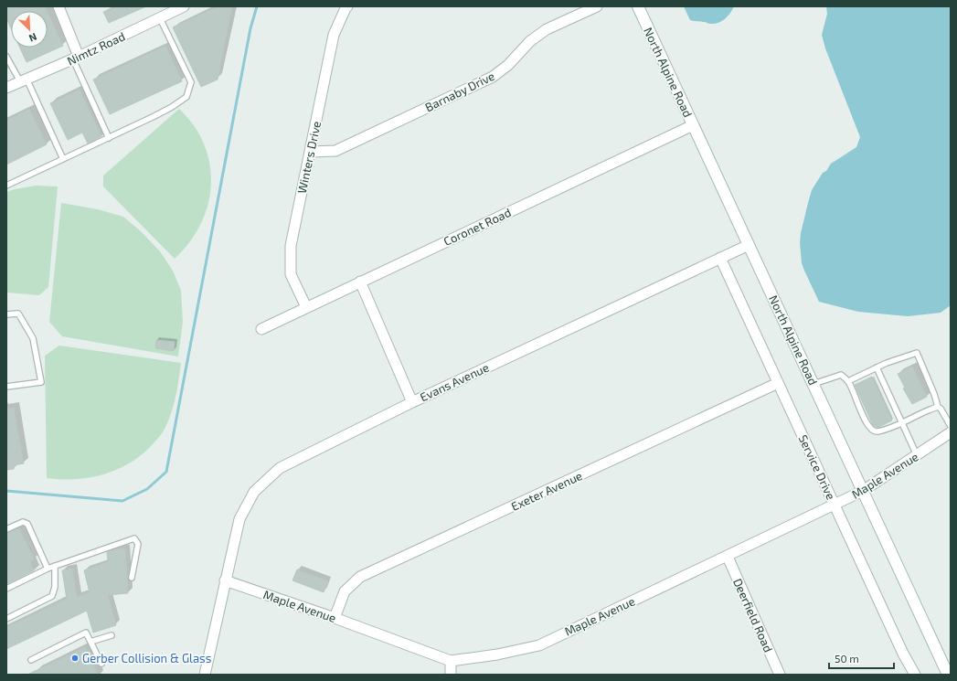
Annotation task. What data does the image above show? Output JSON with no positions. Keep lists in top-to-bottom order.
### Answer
{
  "streets": {
    "main road": ["North Alpine Road"],
    "street": [
      "Nimtz Road",
      "Barnaby Drive",
      "Winters Drive",
      "Coronet Road",
      "Evans Avenue",
      "Service Drive",
      "Maple Avenue",
      "Exeter Avenue",
      "Deerfield Road"
    ]
  },
  "crossings": [
    ["North Alpine Road", "Coronet Road"],
    ["North Alpine Road", "Evans Avenue"],
    ["North Alpine Road", "Maple Avenue"],
    ["Barnaby Drive", "Winters Drive"],
    ["Winters Drive", "Coronet Road"],
    ["Evans Avenue", "Service Drive"],
    ["Evans Avenue", "Maple Avenue"],
    ["Service Drive", "Maple Avenue"],
    ["Service Drive", "Exeter Avenue"],
    ["Maple Avenue", "Exeter Avenue"],
    ["Maple Avenue", "Deerfield Road"]
  ],
  "places": ["Gerber Collision & Glass"],
  "scale_bar": "50 m",
  "north": "bottom right"
}
